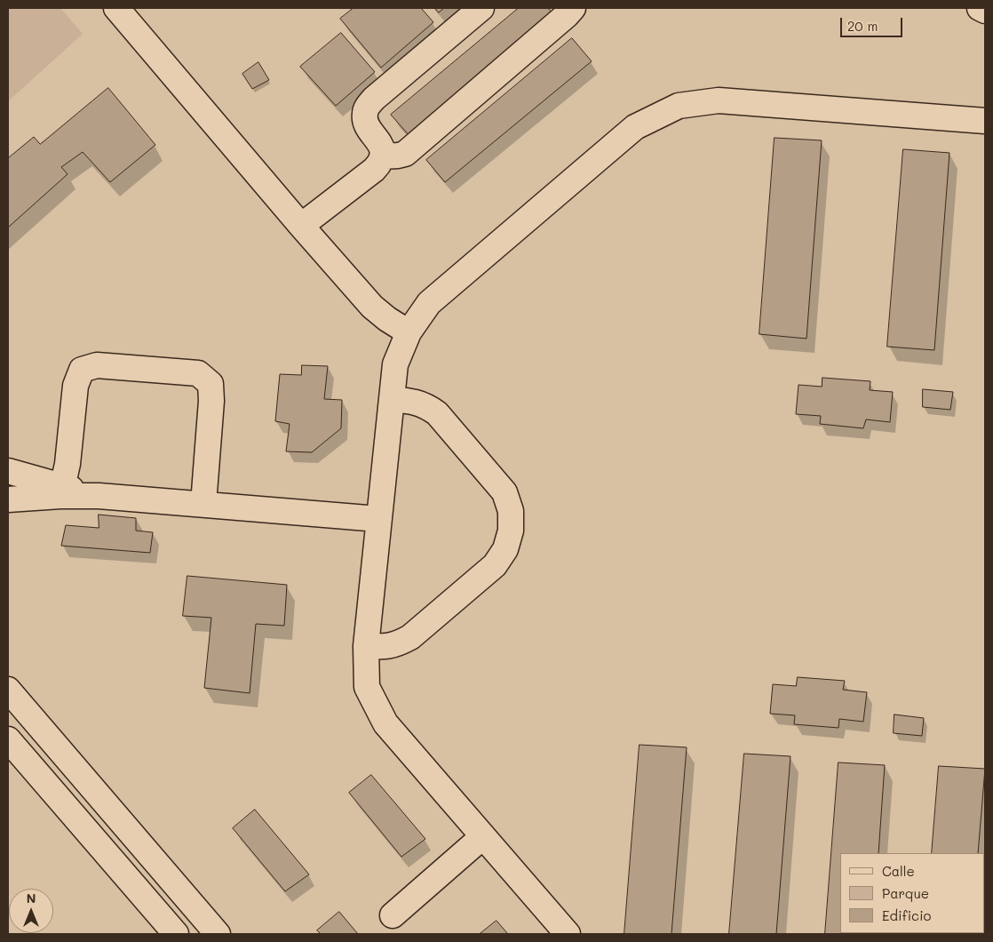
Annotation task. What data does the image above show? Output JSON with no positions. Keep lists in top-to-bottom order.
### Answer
{
  "legend": ["Calle", "Parque", "Edificio"],
  "scale_bar": "20 m",
  "north": "top"
}
